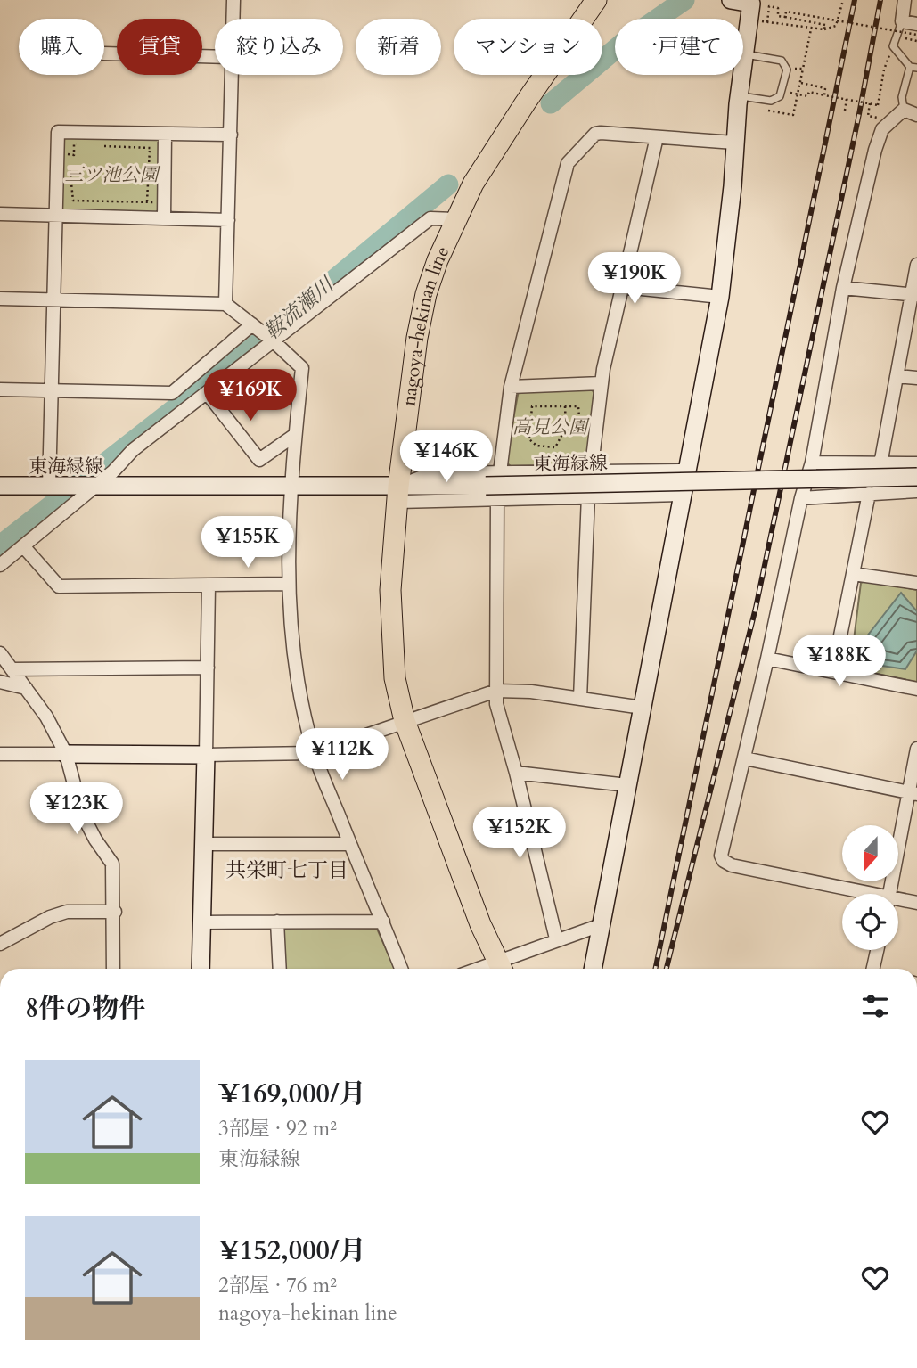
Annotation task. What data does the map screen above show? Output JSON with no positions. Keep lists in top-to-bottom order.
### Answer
{
  "streets": {
    "main road": ["nagoya-hekinan line"],
    "street": ["東海緑線"]
  },
  "crossings": [
    ["nagoya-hekinan line", "東海緑線"]
  ],
  "districts": ["共栄町七丁目"],
  "water": ["鞍流瀬川"],
  "parks": ["三ツ池公園", "高見公園"],
  "north": "bottom",
  "page": {
    "chip": [
      "購入",
      "賃貸",
      "絞り込み",
      "新着",
      "マンション",
      "一戸建て"
    ],
    "price": [
      "¥190K",
      "¥169K",
      "¥146K",
      "¥155K",
      "¥188K",
      "¥112K",
      "¥123K",
      "¥152K"
    ],
    "heading": "8件の物件",
    "list": [
      {
        "name": "¥169,000/月",
        "note": "3部屋 · 92 m² · 東海緑線"
      },
      {
        "name": "¥152,000/月",
        "note": "2部屋 · 76 m² · nagoya-hekinan line"
      }
    ]
  }
}
